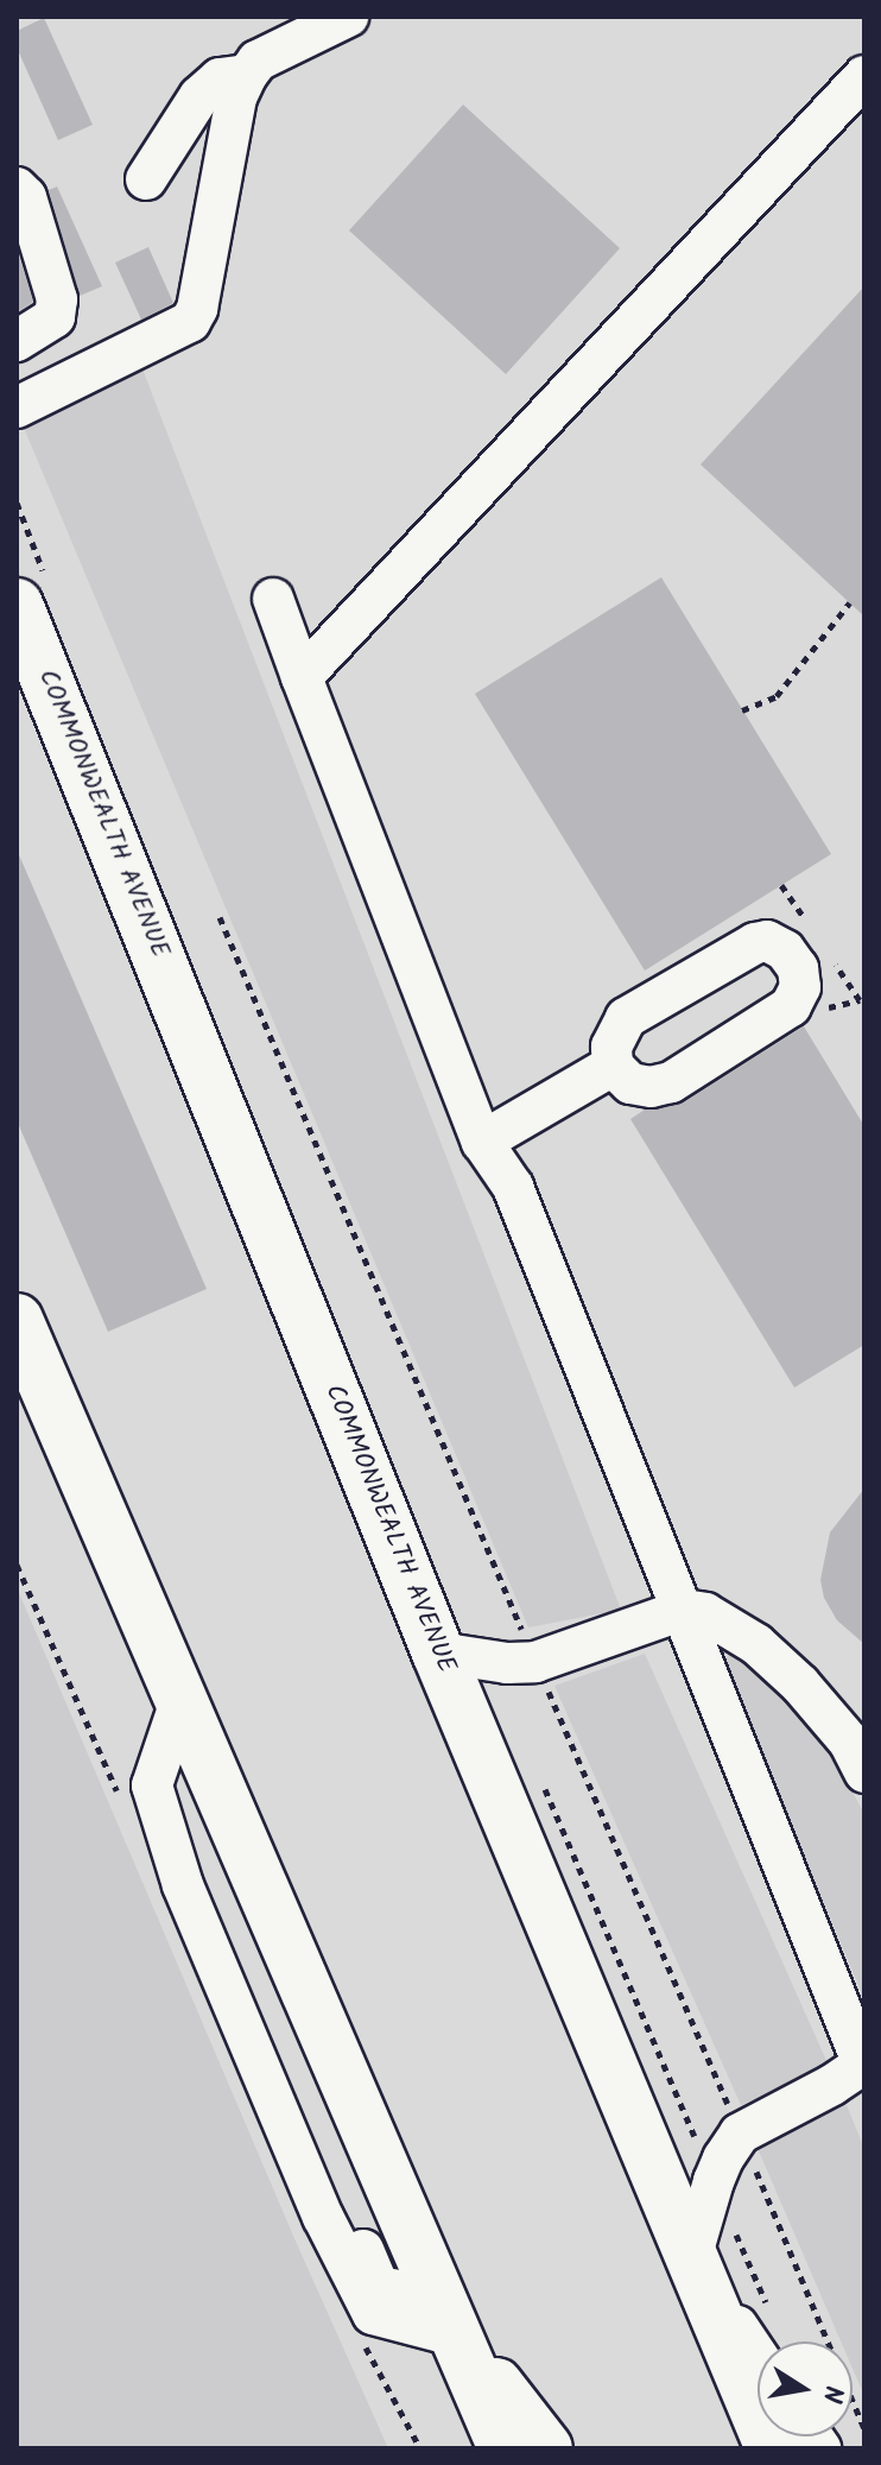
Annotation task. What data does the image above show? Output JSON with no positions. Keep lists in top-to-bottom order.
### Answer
{
  "streets": {
    "main road": ["COMMONWEALTH AVENUE"]
  },
  "north": "right"
}
